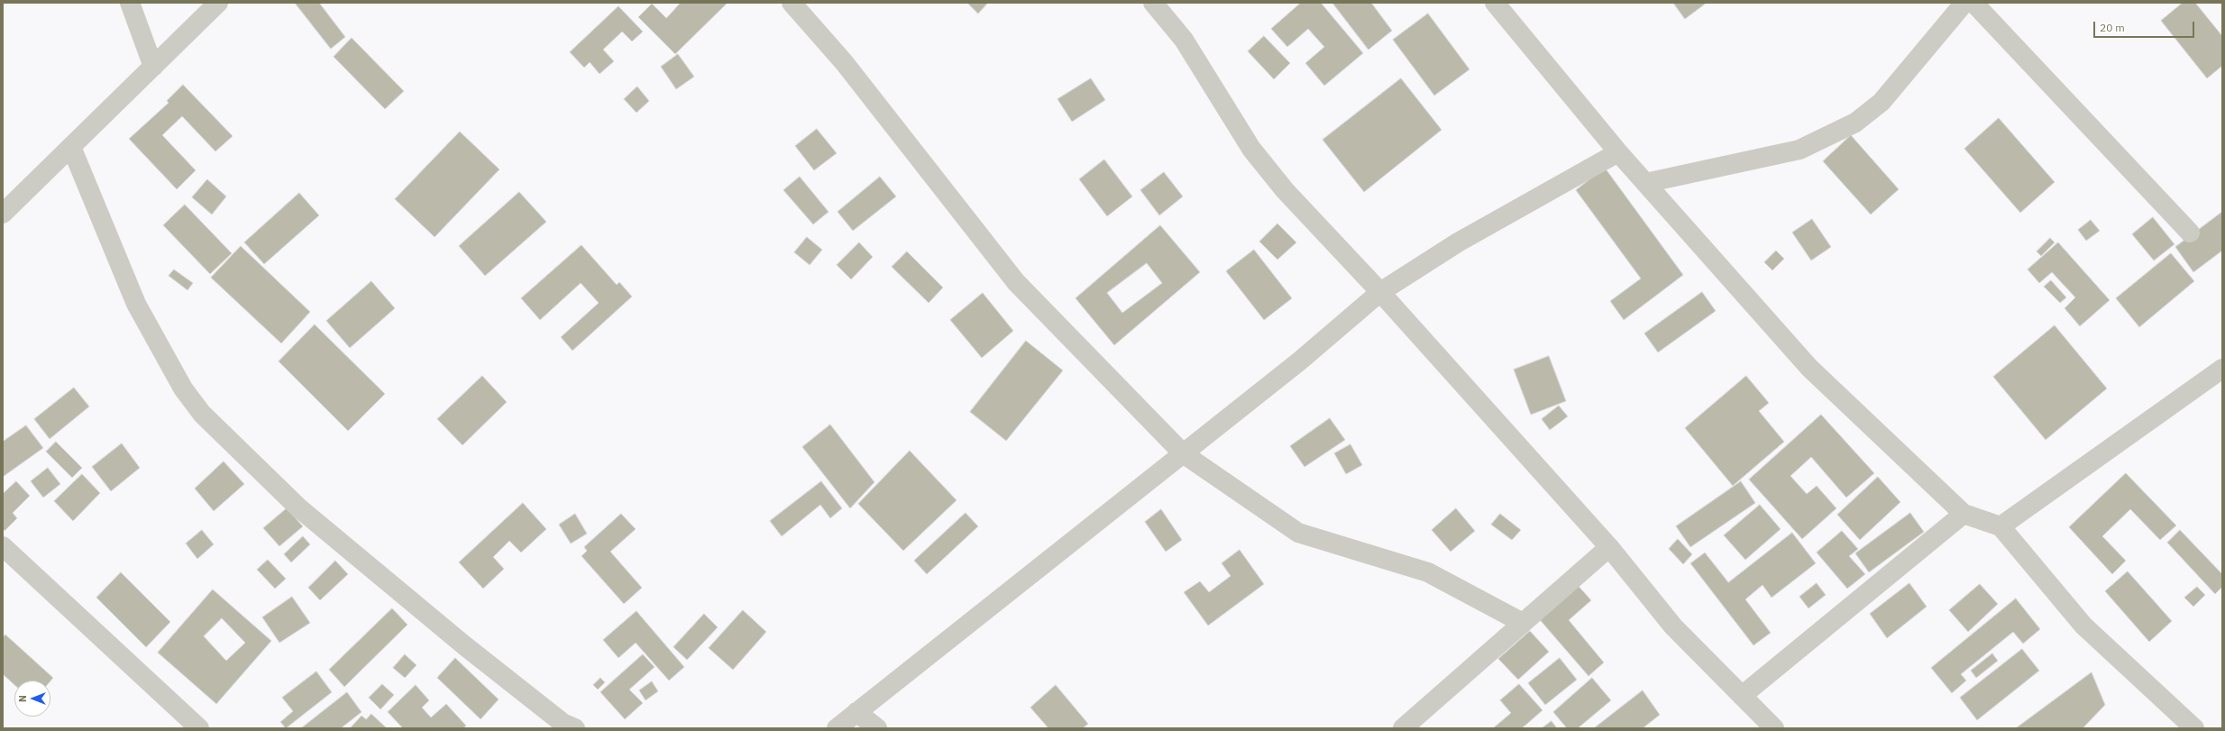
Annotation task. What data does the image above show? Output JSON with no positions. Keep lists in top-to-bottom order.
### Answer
{
  "scale_bar": "20 m",
  "north": "left"
}
